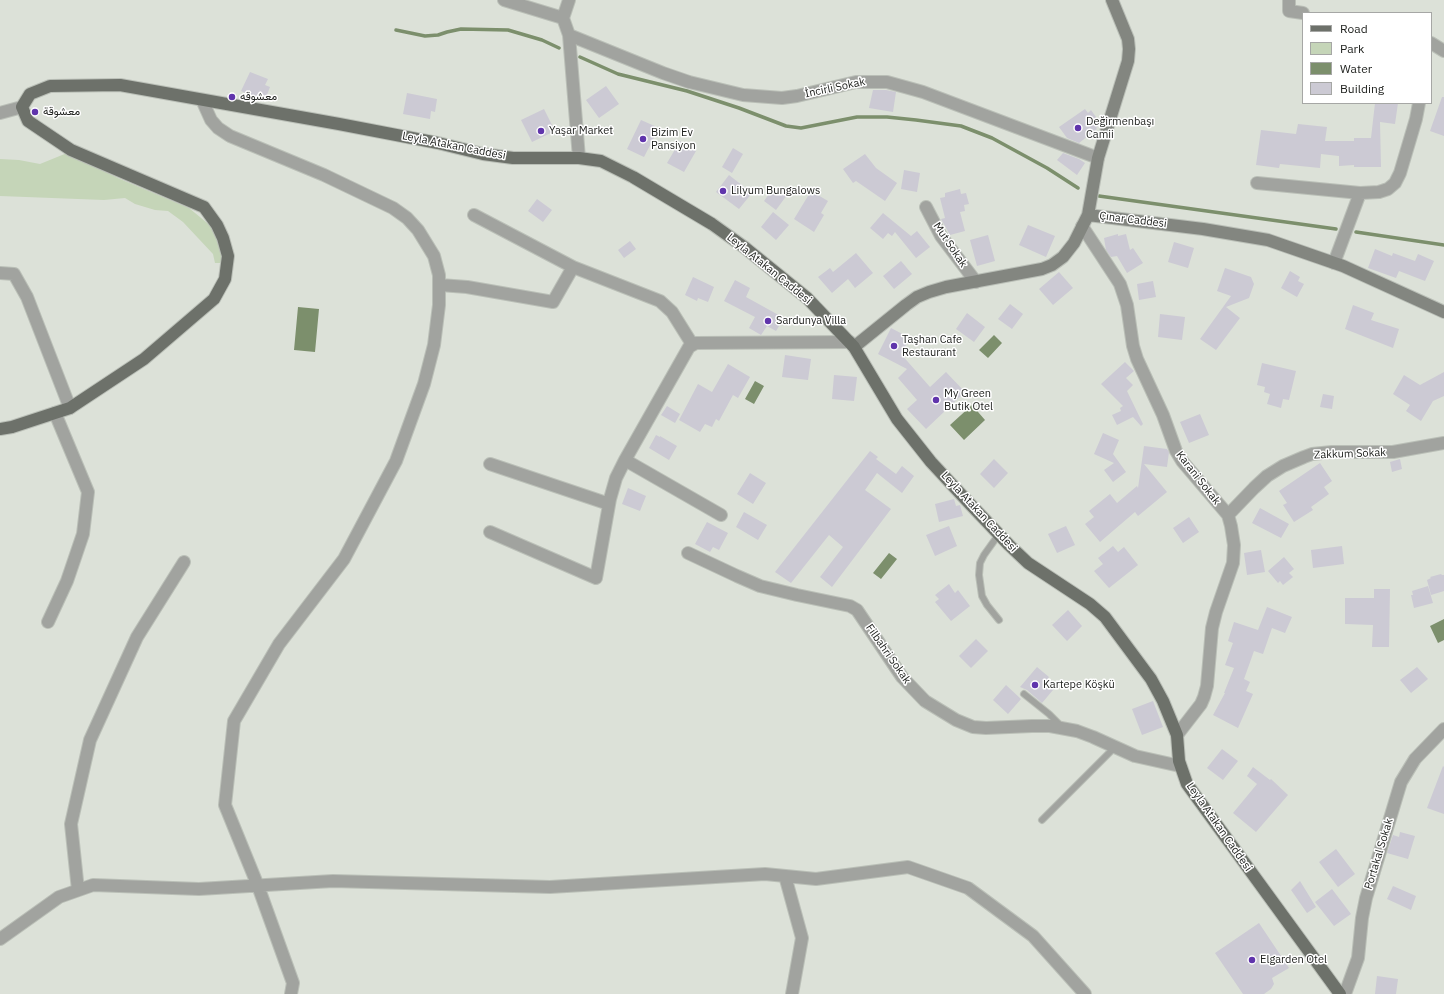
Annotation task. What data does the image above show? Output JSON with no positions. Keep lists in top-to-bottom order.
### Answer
{
  "streets": {
    "main road": ["Leyla Atakan Caddesi"],
    "street": [
      "İncirli Sokak",
      "Çınar Caddesi",
      "Mut Sokak",
      "Zakkum Sokak",
      "Karani Sokak",
      "Filbahri Sokak",
      "Portakal Sokak"
    ]
  },
  "crossings": [
    ["Leyla Atakan Caddesi", "Çınar Caddesi"],
    ["Leyla Atakan Caddesi", "Karani Sokak"],
    ["Leyla Atakan Caddesi", "Filbahri Sokak"],
    ["Çınar Caddesi", "Mut Sokak"],
    ["Çınar Caddesi", "Karani Sokak"],
    ["Zakkum Sokak", "Karani Sokak"]
  ],
  "places": [
    "معشوقه",
    "معشوقة",
    "Değirmenbaşı Camii",
    "Yaşar Market",
    "Bizim Ev Pansiyon",
    "Lilyum Bungalows",
    "Sardunya Villa",
    "Taşhan Cafe Restaurant",
    "My Green Butik Otel",
    "Kartepe Köşkü",
    "Elgarden Otel"
  ],
  "legend": [
    "Road",
    "Park",
    "Water",
    "Building"
  ]
}
